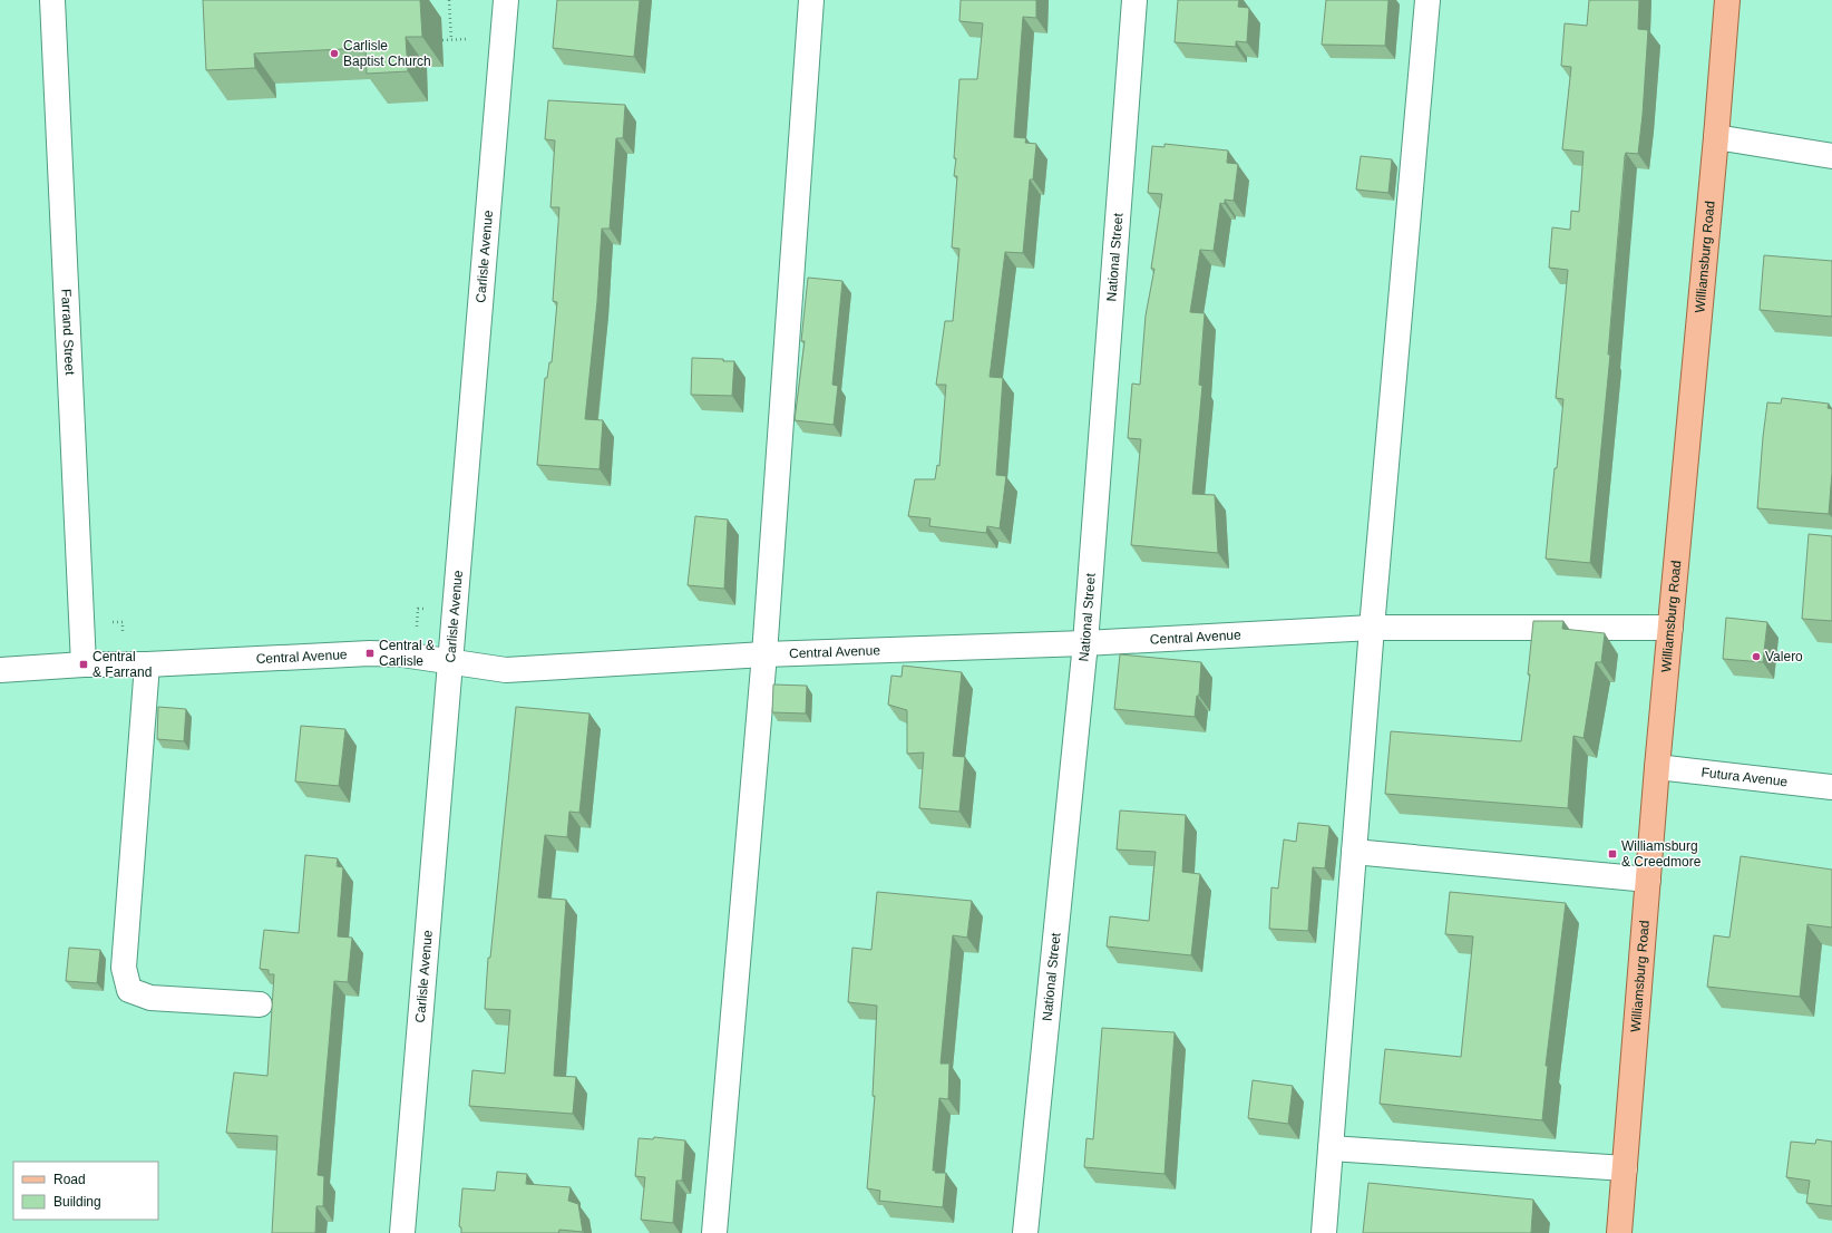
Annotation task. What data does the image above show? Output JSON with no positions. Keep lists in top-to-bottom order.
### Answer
{
  "streets": {
    "main road": ["Williamsburg Road"],
    "street": [
      "Carlisle Avenue",
      "National Street",
      "Farrand Street",
      "Central Avenue",
      "Futura Avenue"
    ]
  },
  "crossings": [
    ["Carlisle Avenue", "Central Avenue"],
    ["Williamsburg Road", "Central Avenue"],
    ["Williamsburg Road", "Futura Avenue"],
    ["National Street", "Central Avenue"],
    ["Farrand Street", "Central Avenue"]
  ],
  "places": {
    "other": ["Carlisle Baptist Church", "Valero"],
    "transit": ["Central & Carlisle", "Central & Farrand", "Williamsburg & Creedmore"]
  },
  "legend": ["Road", "Building"]
}
